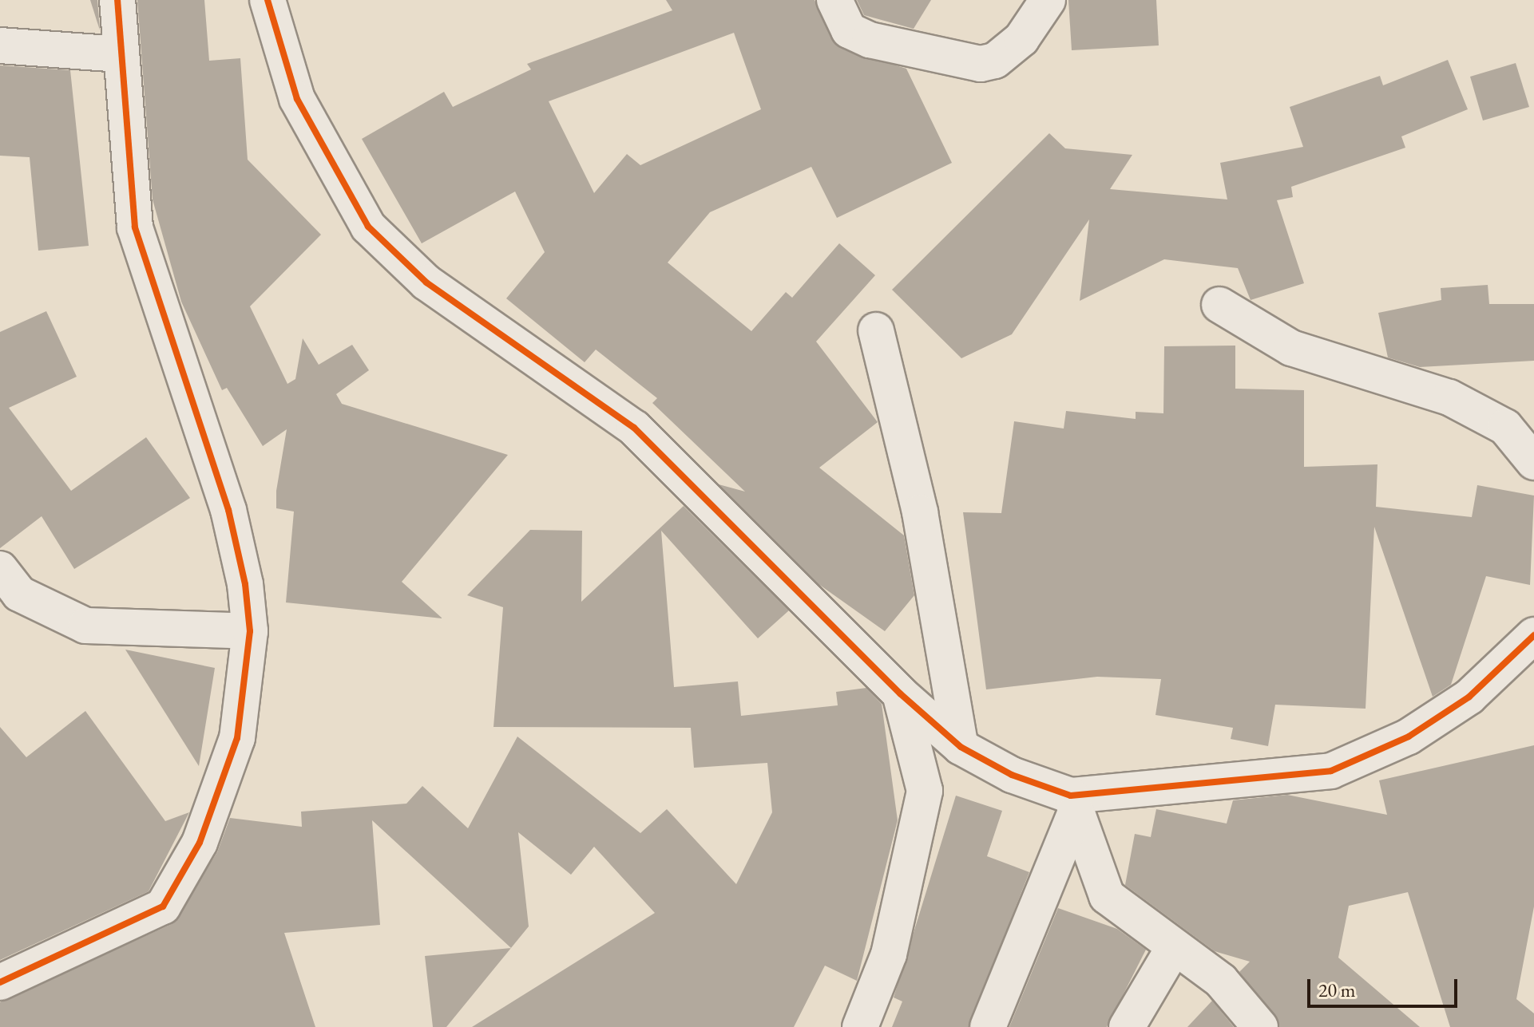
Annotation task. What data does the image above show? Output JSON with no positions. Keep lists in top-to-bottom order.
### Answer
{
  "scale_bar": "20 m"
}
